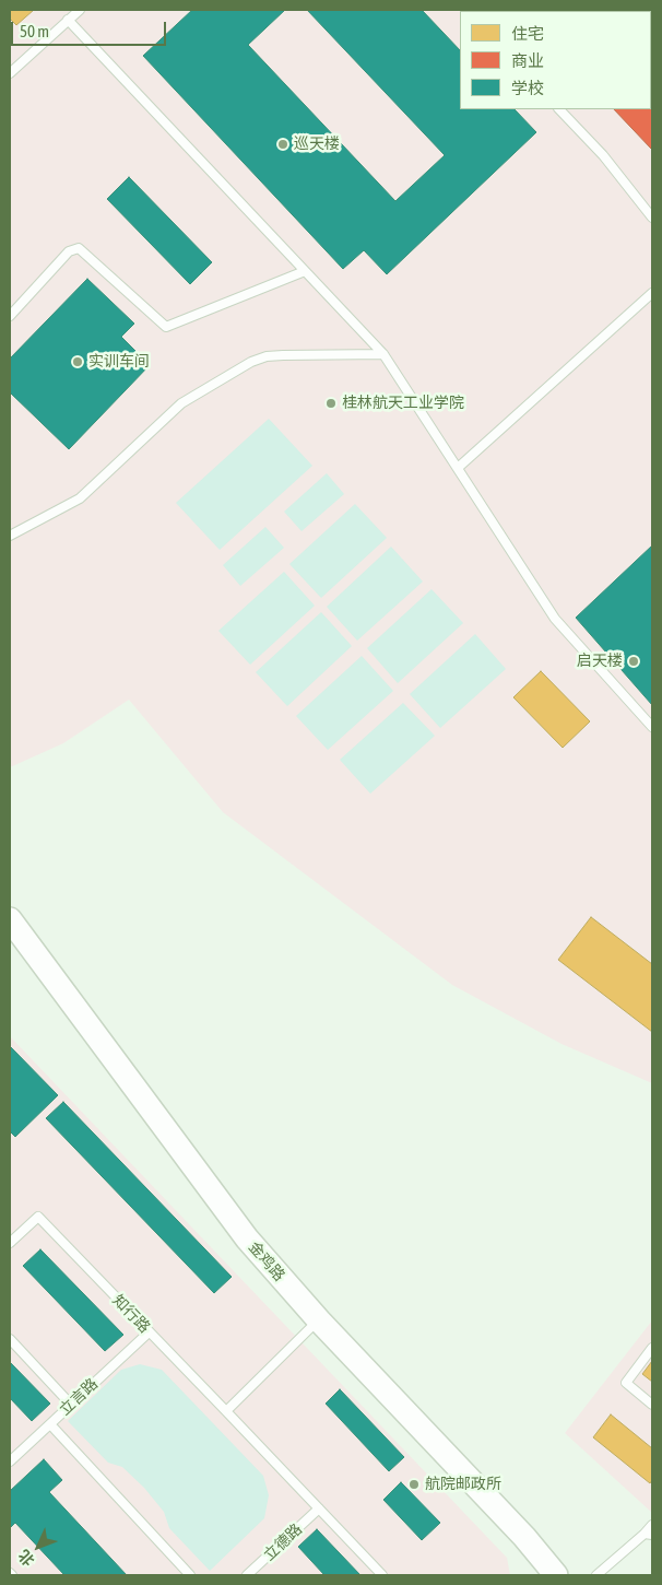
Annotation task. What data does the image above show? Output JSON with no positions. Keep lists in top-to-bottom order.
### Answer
{
  "streets": {
    "main road": ["金鸡路"],
    "lane": ["知行路", "立言路", "立德路"]
  },
  "crossings": [
    ["知行路", "立言路"],
    ["知行路", "立德路"]
  ],
  "places": [
    "巡天楼",
    "实训车间",
    "桂林航天工业学院",
    "启天楼",
    "航院邮政所"
  ],
  "legend": ["住宅", "商业", "学校"],
  "scale_bar": "50 m",
  "north": "bottom left"
}
